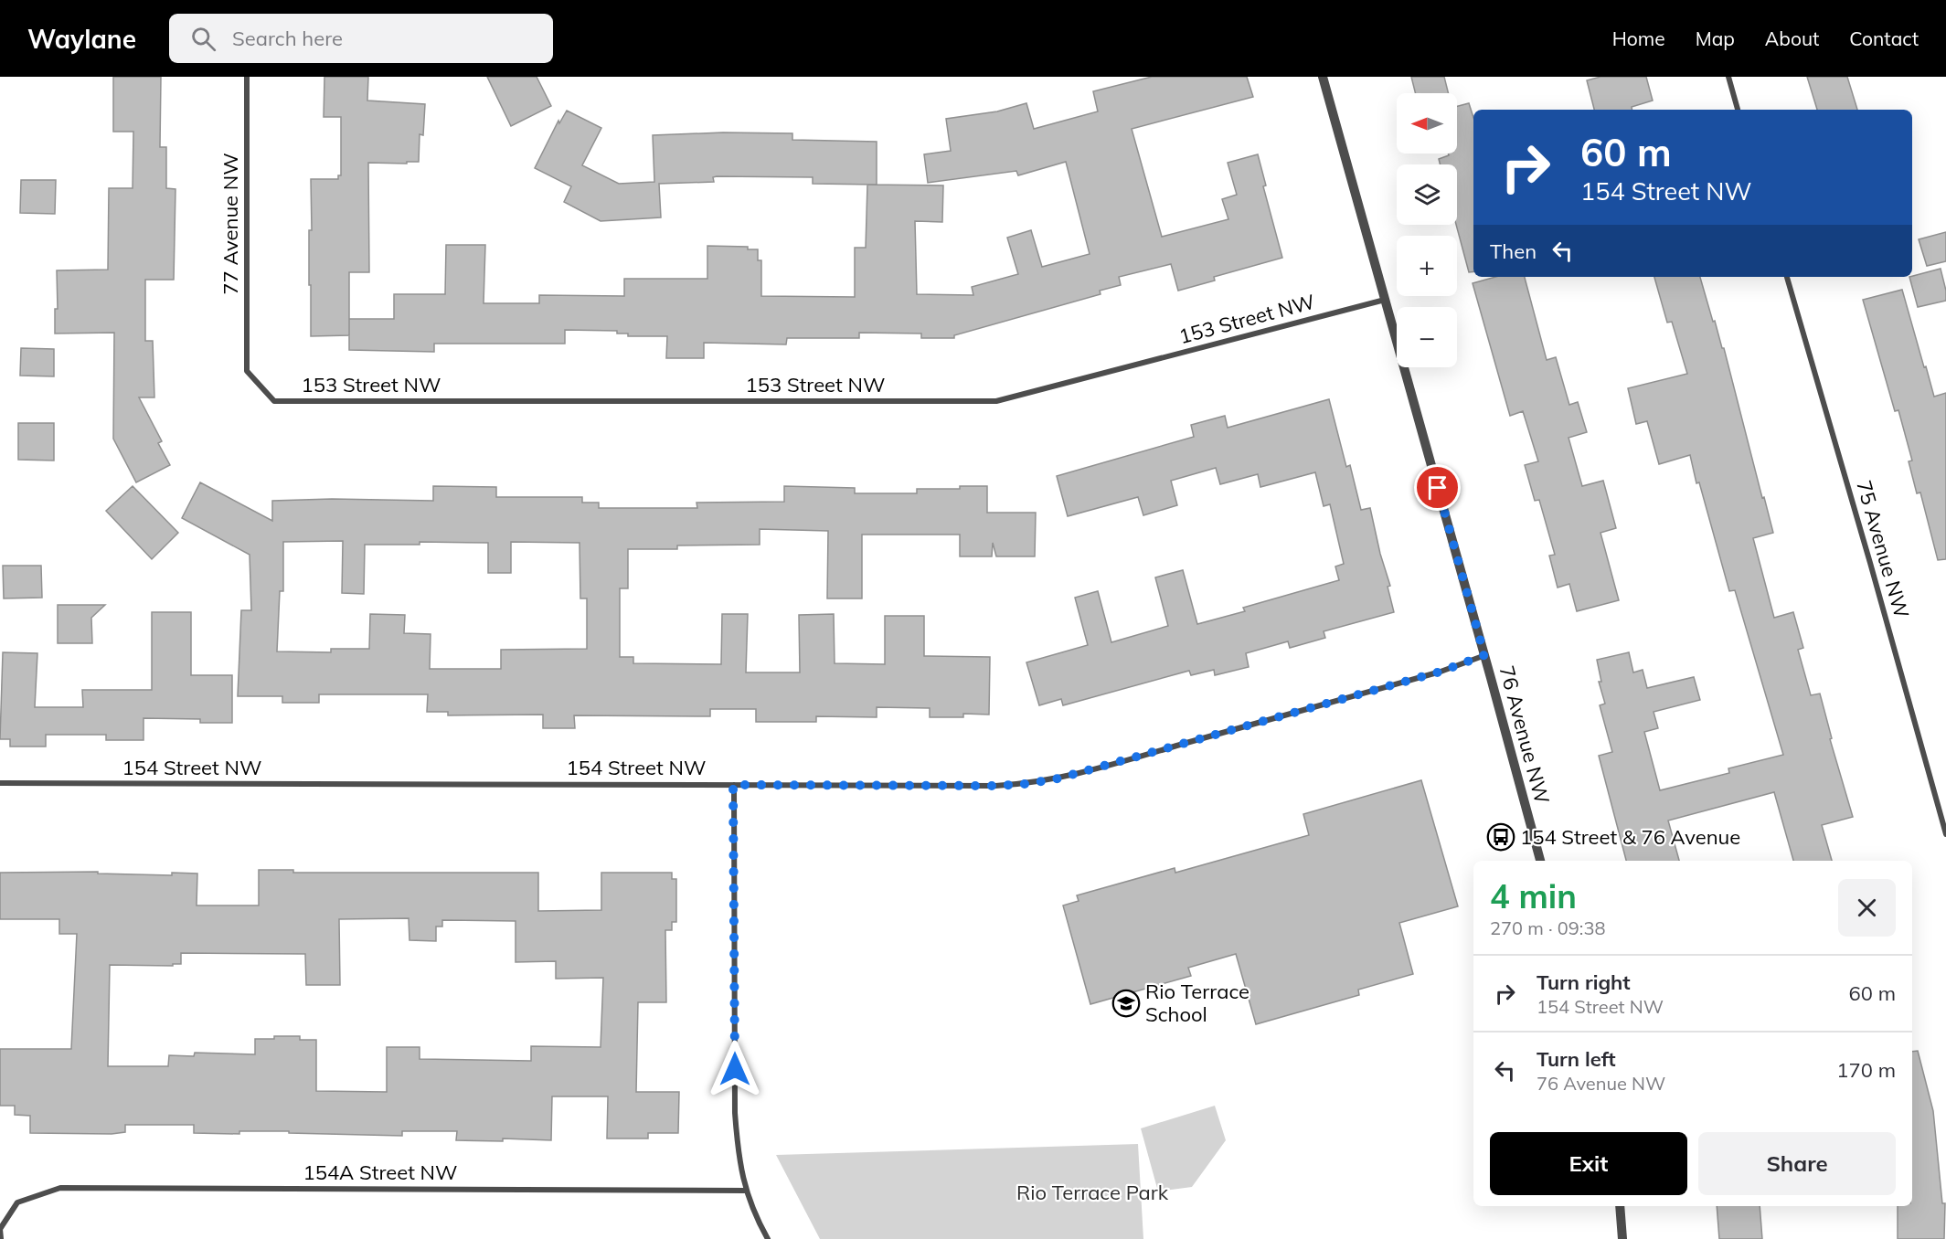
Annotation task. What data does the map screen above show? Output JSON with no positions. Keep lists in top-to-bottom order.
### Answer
{
  "streets": {
    "street": [
      "77 Avenue NW",
      "153 Street NW",
      "75 Avenue NW",
      "76 Avenue NW",
      "154 Street NW",
      "154A Street NW"
    ]
  },
  "crossings": [
    ["77 Avenue NW", "153 Street NW"],
    ["153 Street NW", "76 Avenue NW"],
    ["76 Avenue NW", "154 Street NW"]
  ],
  "parks": ["Rio Terrace Park"],
  "places": {
    "bus stop": ["154 Street & 76 Avenue"],
    "school or university": ["Rio Terrace School"]
  },
  "north": "left",
  "page": {
    "header": "Waylane",
    "search": "Search here",
    "nav": [
      "Home",
      "Map",
      "About",
      "Contact"
    ],
    "map_buttons": ["+", "−"],
    "turn": ["60 m", "154 Street NW"],
    "then": "Then",
    "heading": ["4 min", "270 m · 09:38"],
    "list": [
      {
        "name": "Turn right",
        "note": "154 Street NW",
        "value": "60 m"
      },
      {
        "name": "Turn left",
        "note": "76 Avenue NW",
        "value": "170 m"
      }
    ],
    "buttons": ["Exit", "Share"]
  }
}
